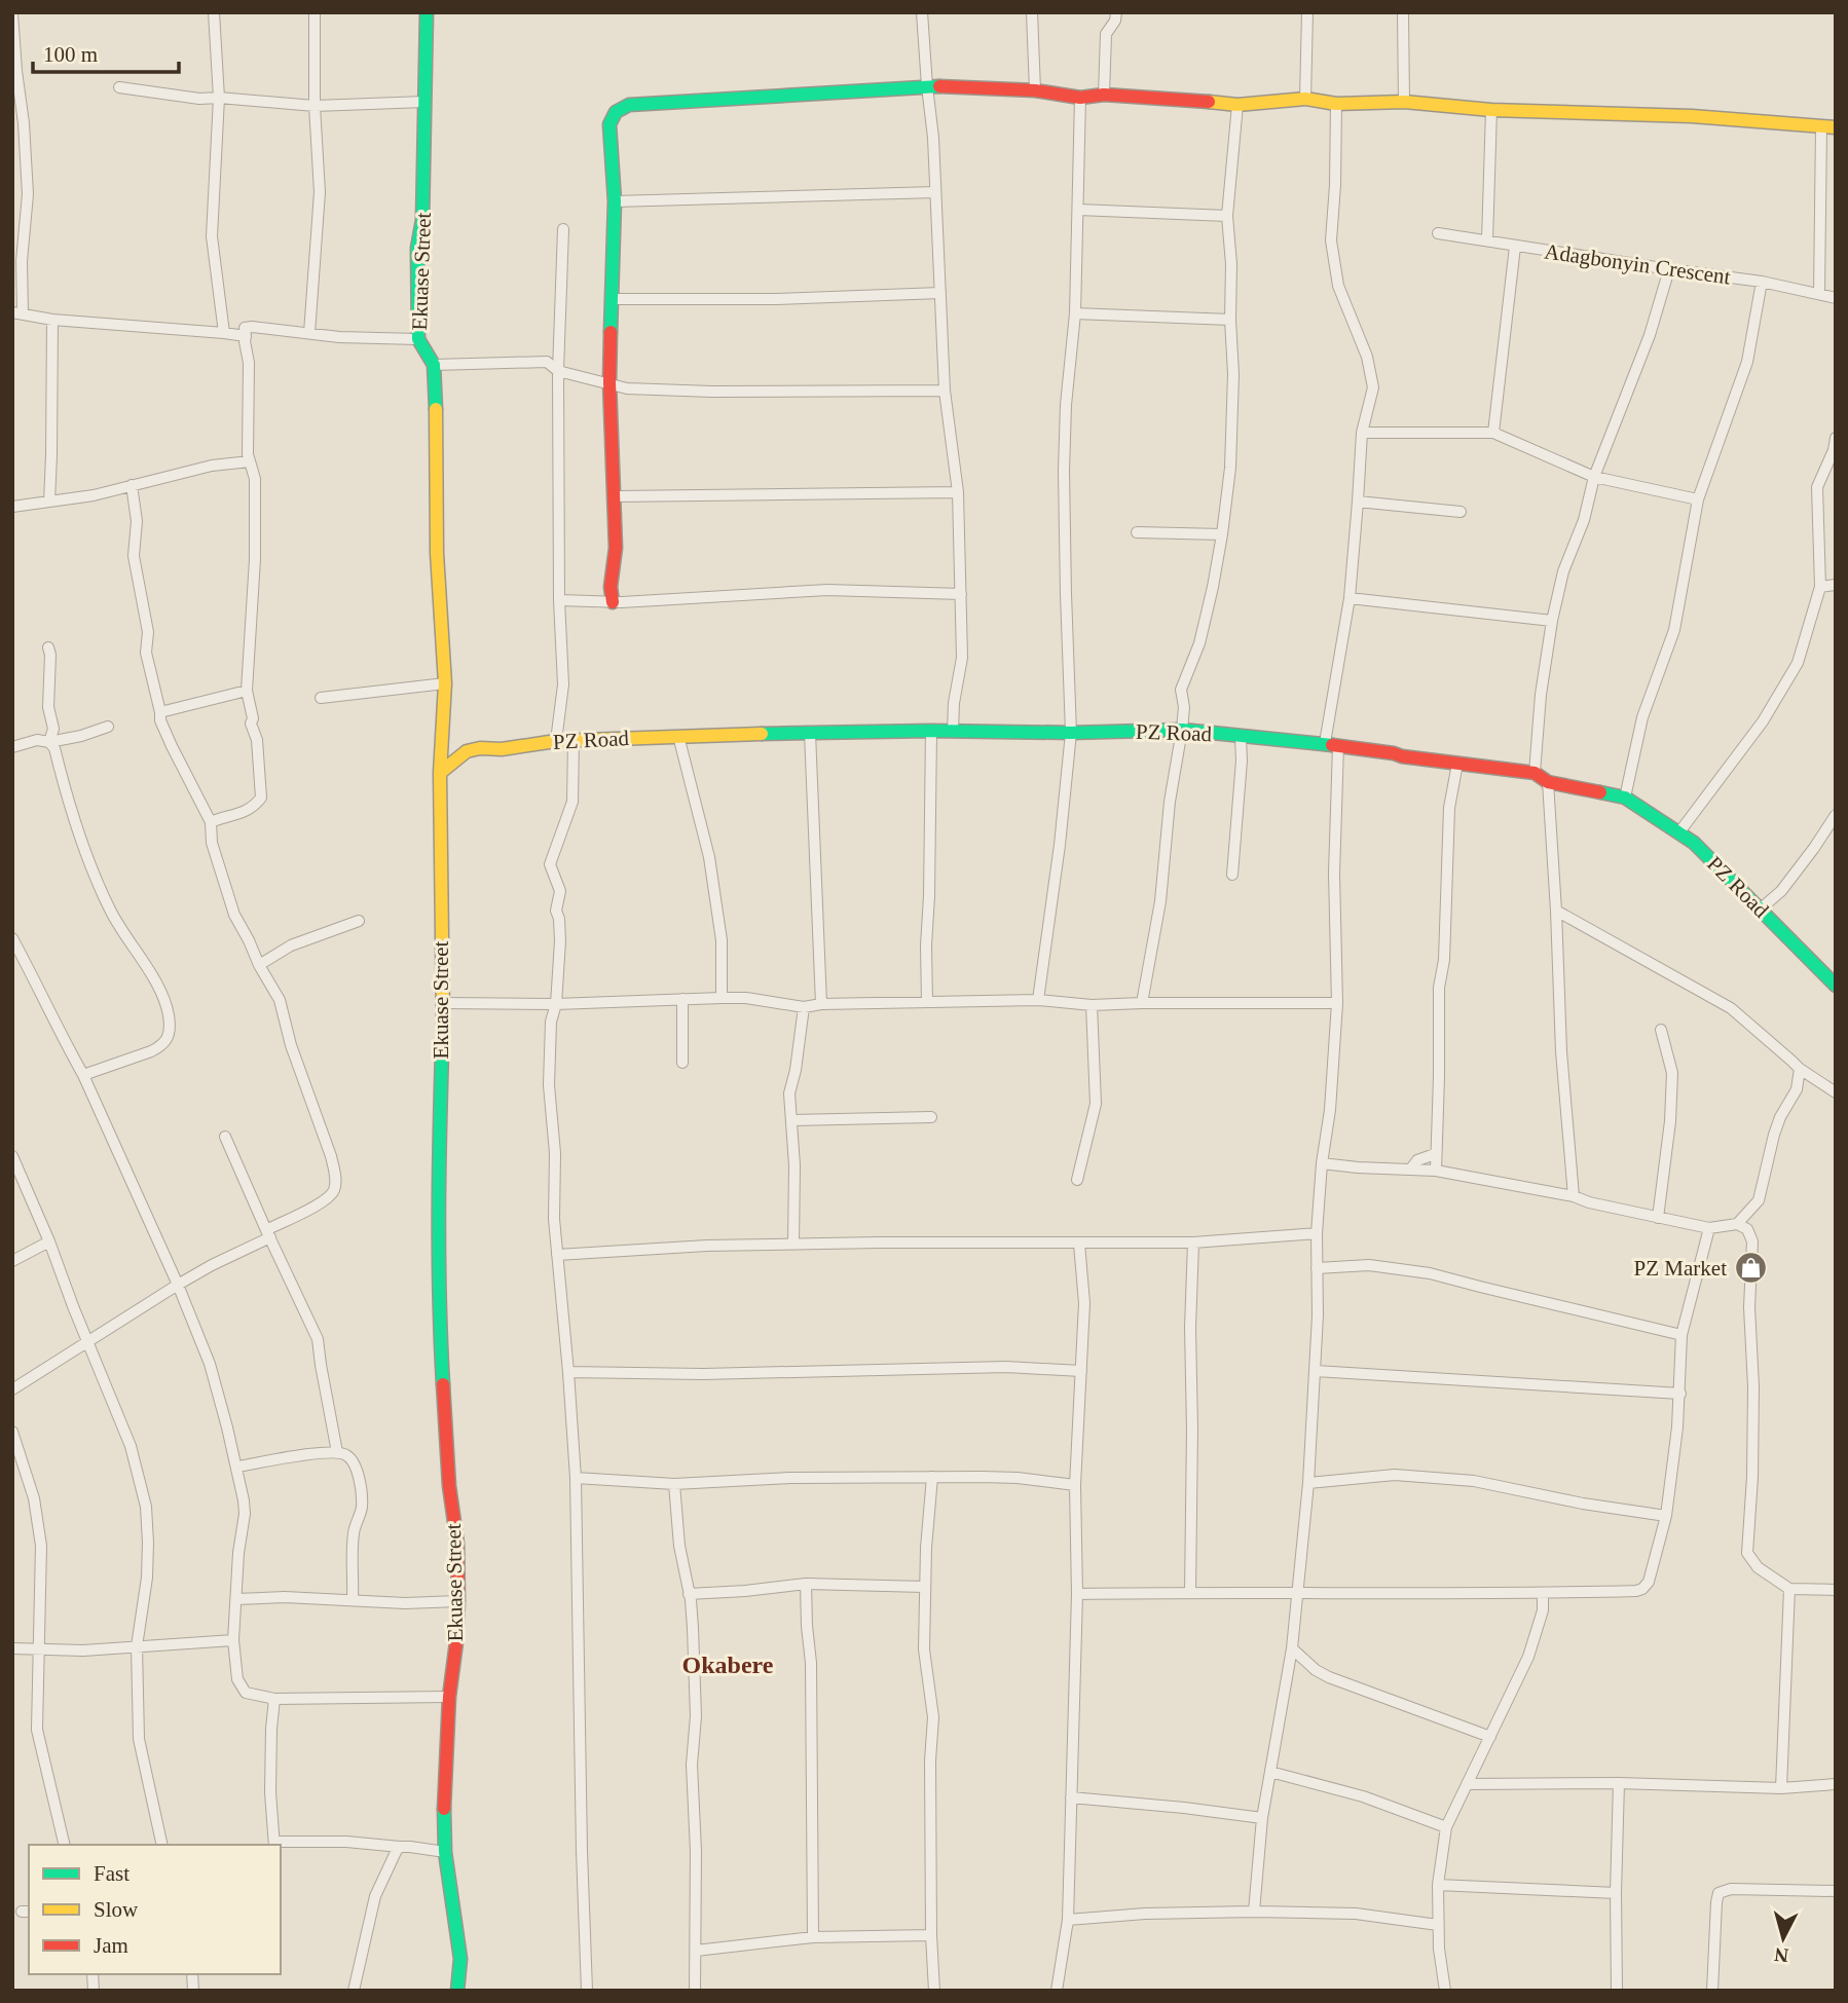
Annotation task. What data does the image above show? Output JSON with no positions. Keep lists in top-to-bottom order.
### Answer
{
  "streets": {
    "street": ["Adagbonyin Crescent", "Ekuase Street", "PZ Road"]
  },
  "crossings": [
    ["Ekuase Street", "PZ Road"]
  ],
  "districts": ["Okabere"],
  "places": {
    "shop": ["PZ Market"]
  },
  "legend": ["Fast", "Slow", "Jam"],
  "scale_bar": "100 m",
  "north": "bottom"
}
